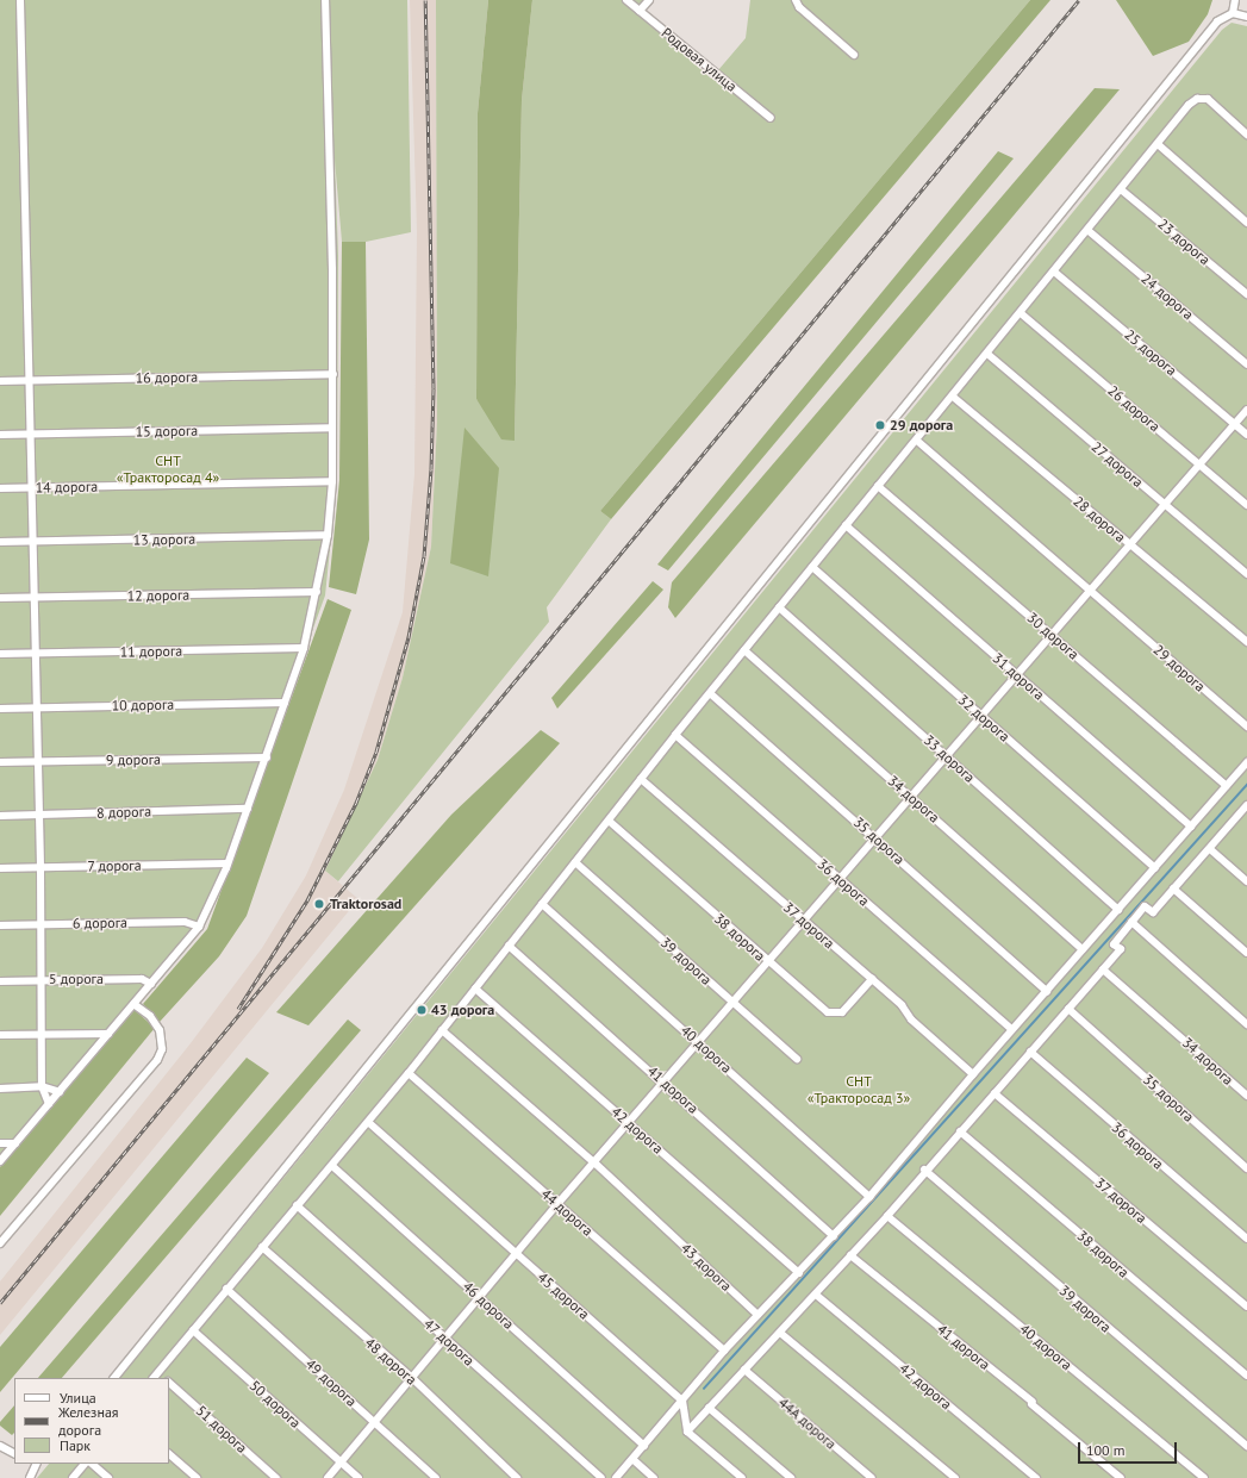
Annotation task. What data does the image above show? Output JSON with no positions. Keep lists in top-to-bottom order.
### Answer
{
  "streets": {
    "street": [
      "Родовая улица",
      "23 дорога",
      "24 дорога",
      "25 дорога",
      "16 дорога",
      "26 дорога",
      "15 дорога",
      "27 дорога",
      "14 дорога",
      "28 дорога",
      "13 дорога",
      "12 дорога",
      "30 дорога",
      "11 дорога",
      "29 дорога",
      "31 дорога",
      "10 дорога",
      "32 дорога",
      "33 дорога",
      "9 дорога",
      "34 дорога",
      "8 дорога",
      "35 дорога",
      "7 дорога",
      "36 дорога",
      "6 дорога",
      "37 дорога",
      "38 дорога",
      "39 дорога",
      "5 дорога",
      "40 дорога",
      "41 дорога",
      "42 дорога",
      "44 дорога",
      "43 дорога",
      "45 дорога",
      "46 дорога",
      "47 дорога",
      "48 дорога",
      "49 дорога",
      "50 дорога",
      "44А дорога",
      "51 дорога"
    ]
  },
  "crossings": [
    ["37 дорога", "38 дорога"]
  ],
  "parks": ["СНТ «Тракторосад 4»", "СНТ «Тракторосад 3»"],
  "places": ["29 дорога", "Traktorosad", "43 дорога"],
  "legend": ["Улица", "Железная дорога", "Парк"],
  "scale_bar": "100 m"
}
